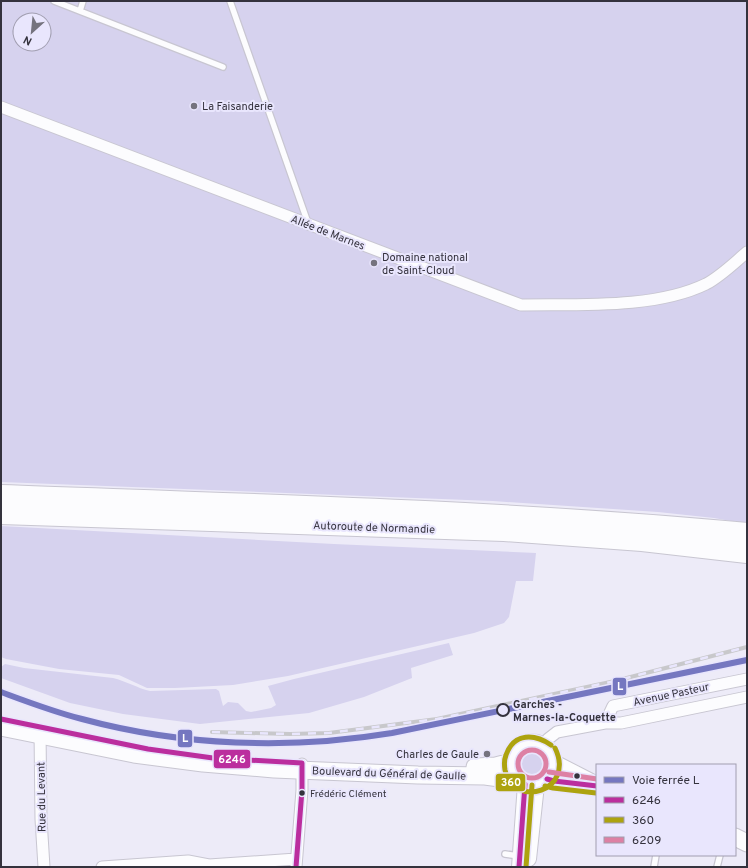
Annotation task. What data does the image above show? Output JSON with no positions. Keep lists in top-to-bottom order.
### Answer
{
  "streets": {
    "highway": ["Autoroute de Normandie"],
    "main road": ["Boulevard du Général de Gaulle"],
    "street": ["Allée de Marnes", "Avenue Pasteur", "Rue du Levant"]
  },
  "crossings": [
    ["Avenue Pasteur", "Boulevard du Général de Gaulle"],
    ["Boulevard du Général de Gaulle", "Rue du Levant"]
  ],
  "places": [
    "La Faisanderie",
    "Domaine national de Saint-Cloud",
    "Garches - Marnes-la-Coquette",
    "Charles de Gaule",
    "Frédéric Clément"
  ],
  "lines": [
    "rail line L",
    "transit line 6246",
    "transit line 360",
    "transit line 6209"
  ],
  "legend": [
    "Voie ferrée L",
    "6246",
    "360",
    "6209"
  ],
  "north": "bottom left"
}
